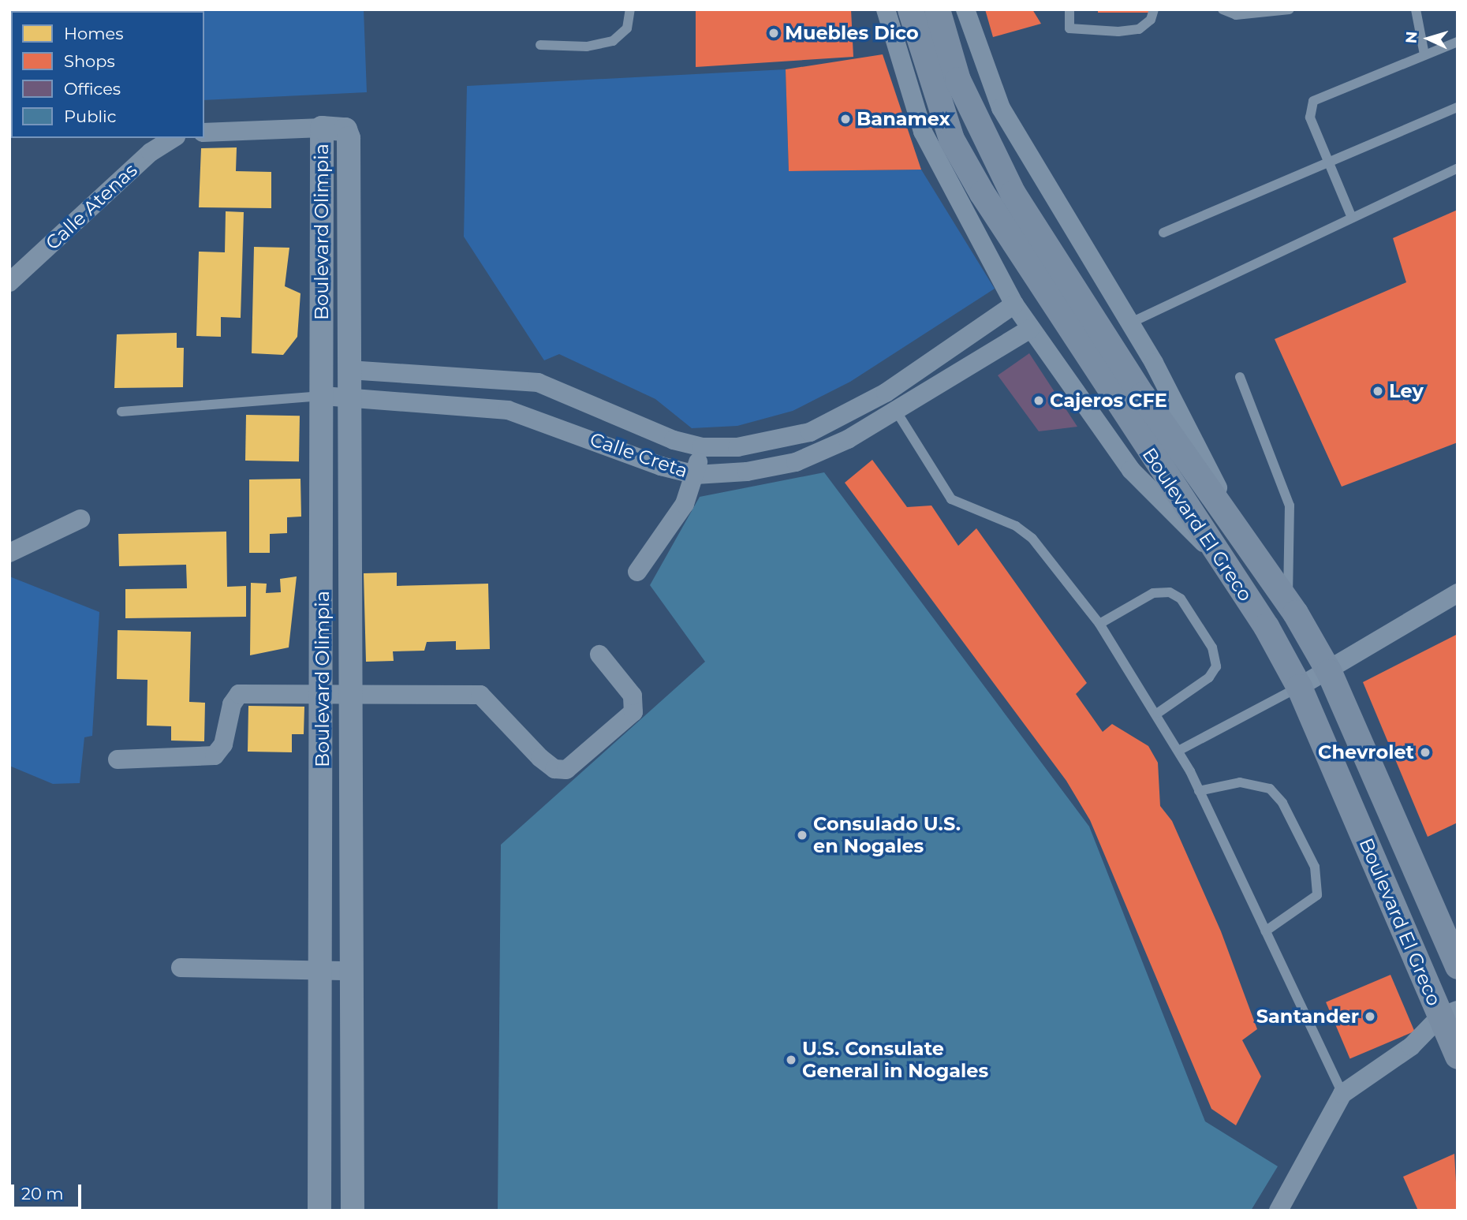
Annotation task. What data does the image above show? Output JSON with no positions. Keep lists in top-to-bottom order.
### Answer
{
  "streets": {
    "main road": ["Boulevard El Greco"],
    "street": ["Calle Atenas", "Boulevard Olimpia", "Calle Creta"]
  },
  "crossings": [
    ["Boulevard Olimpia", "Calle Creta"]
  ],
  "places": [
    "Muebles Dico",
    "Banamex",
    "Ley",
    "Cajeros CFE",
    "Chevrolet",
    "Consulado U.S. en Nogales",
    "Santander",
    "U.S. Consulate General in Nogales"
  ],
  "legend": [
    "Homes",
    "Shops",
    "Offices",
    "Public"
  ],
  "scale_bar": "20 m",
  "north": "left"
}
